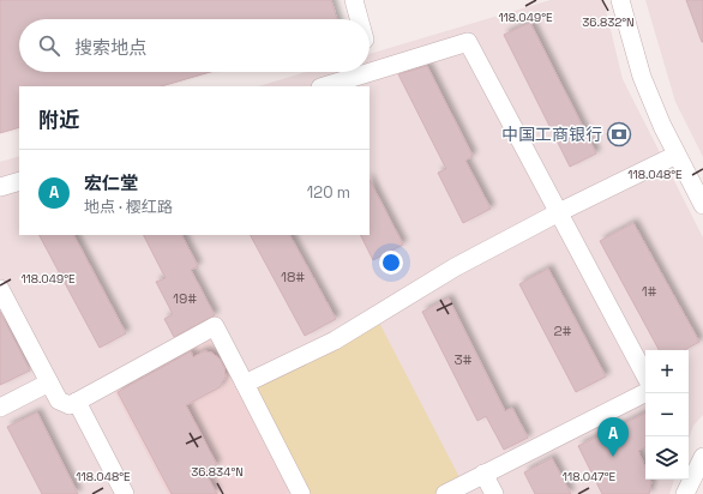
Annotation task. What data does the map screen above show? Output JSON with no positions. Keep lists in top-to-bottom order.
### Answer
{
  "places": {
    "bank": ["中国工商银行"]
  },
  "house_numbers": [
    "18#",
    "1#",
    "19#",
    "2#",
    "3#"
  ],
  "page": {
    "search": "搜索地点",
    "heading": "附近",
    "list": [
      {
        "mark": "A",
        "name": "宏仁堂",
        "note": "地点 · 樱红路",
        "value": "120 m"
      }
    ],
    "map_buttons": ["+", "−"],
    "pins": "A"
  },
  "coordinates": [
    "118.049°E",
    "36.832°N",
    "118.048°E",
    "36.834°N",
    "118.047°E"
  ]
}
